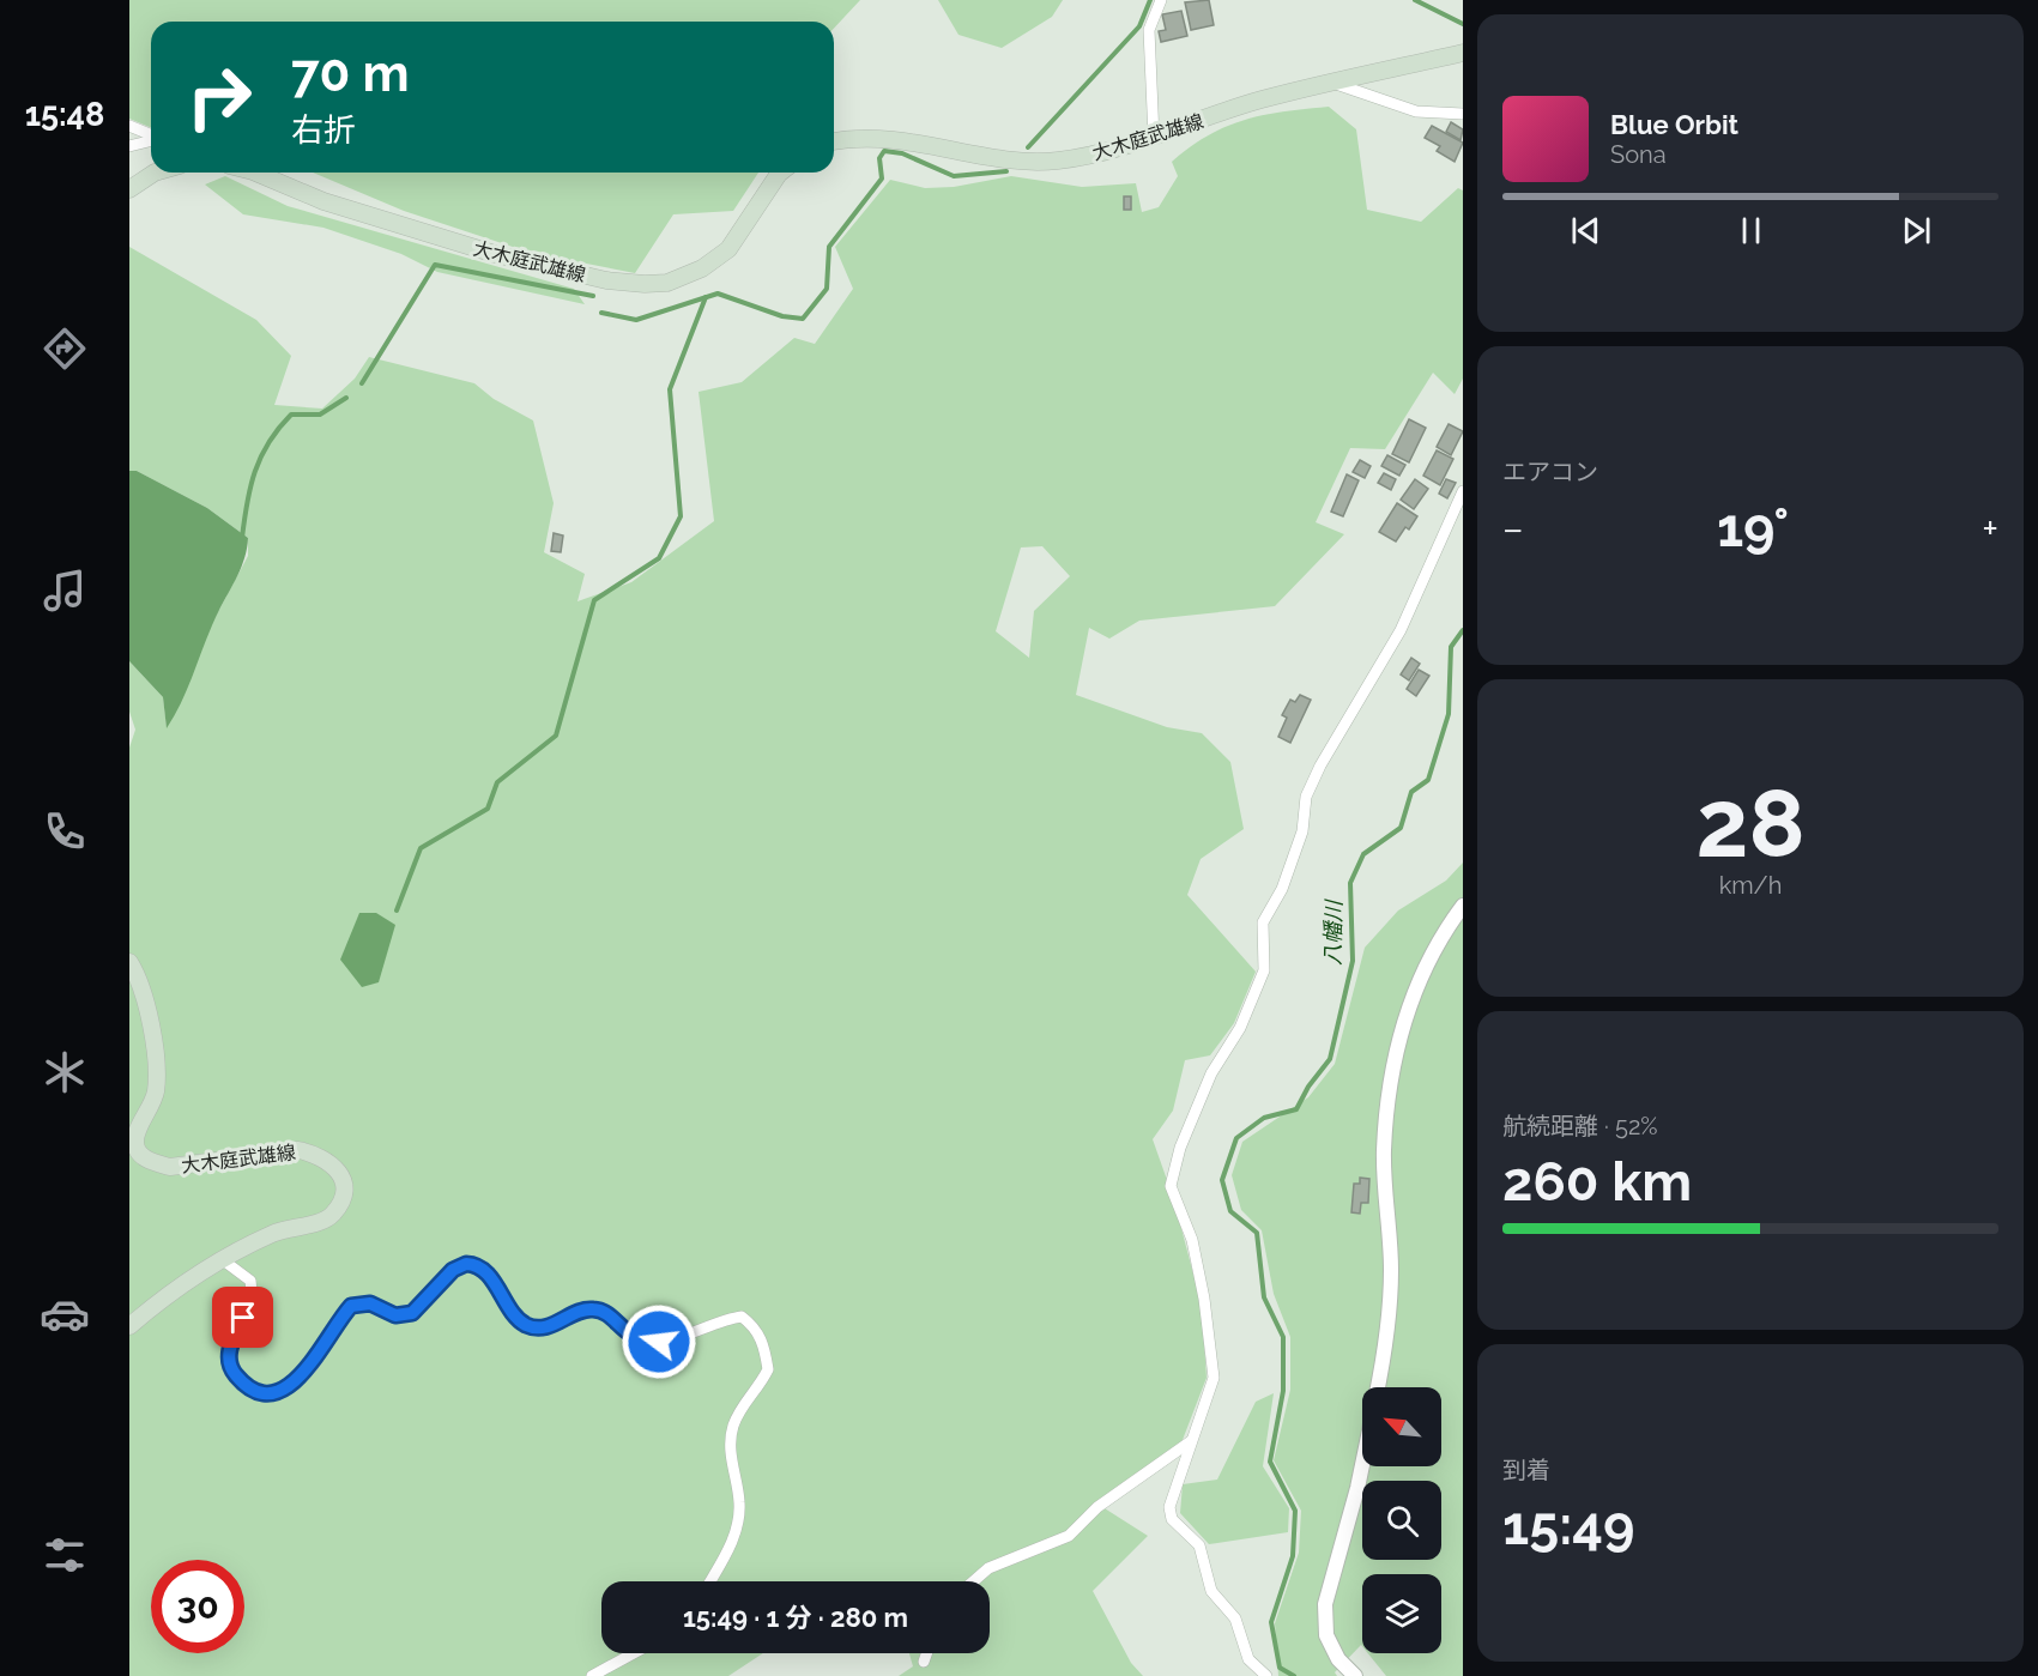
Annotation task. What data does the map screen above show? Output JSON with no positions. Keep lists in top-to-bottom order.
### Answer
{
  "streets": {
    "main road": ["大木庭武雄線"]
  },
  "water": ["八幡川"],
  "north": "top left",
  "page": {
    "tabs": "15:48",
    "turn": ["70 m", "右折"],
    "song": ["Blue Orbit", "Sona"],
    "tile": [
      "エアコン",
      ["28", "km/h"],
      ["航続距離 · 52%", "260 km"],
      ["到着", "15:49"]
    ],
    "heat": ["−", "19°", "+"],
    "limit": "30",
    "trip": "15:49 · 1 分 · 280 m"
  }
}
